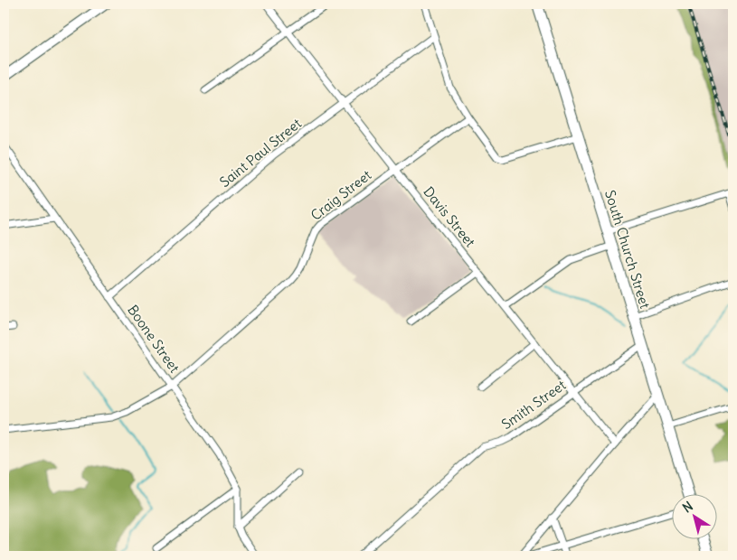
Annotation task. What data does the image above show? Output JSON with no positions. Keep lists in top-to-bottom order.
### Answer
{
  "streets": {
    "main road": ["South Church Street"],
    "street": [
      "Saint Paul Street",
      "Craig Street",
      "Davis Street",
      "Boone Street",
      "Smith Street"
    ]
  },
  "crossings": [
    ["Saint Paul Street", "Davis Street"],
    ["Saint Paul Street", "Boone Street"],
    ["Craig Street", "Davis Street"],
    ["Craig Street", "Boone Street"],
    ["Davis Street", "Smith Street"],
    ["South Church Street", "Smith Street"]
  ],
  "north": "top left"
}
